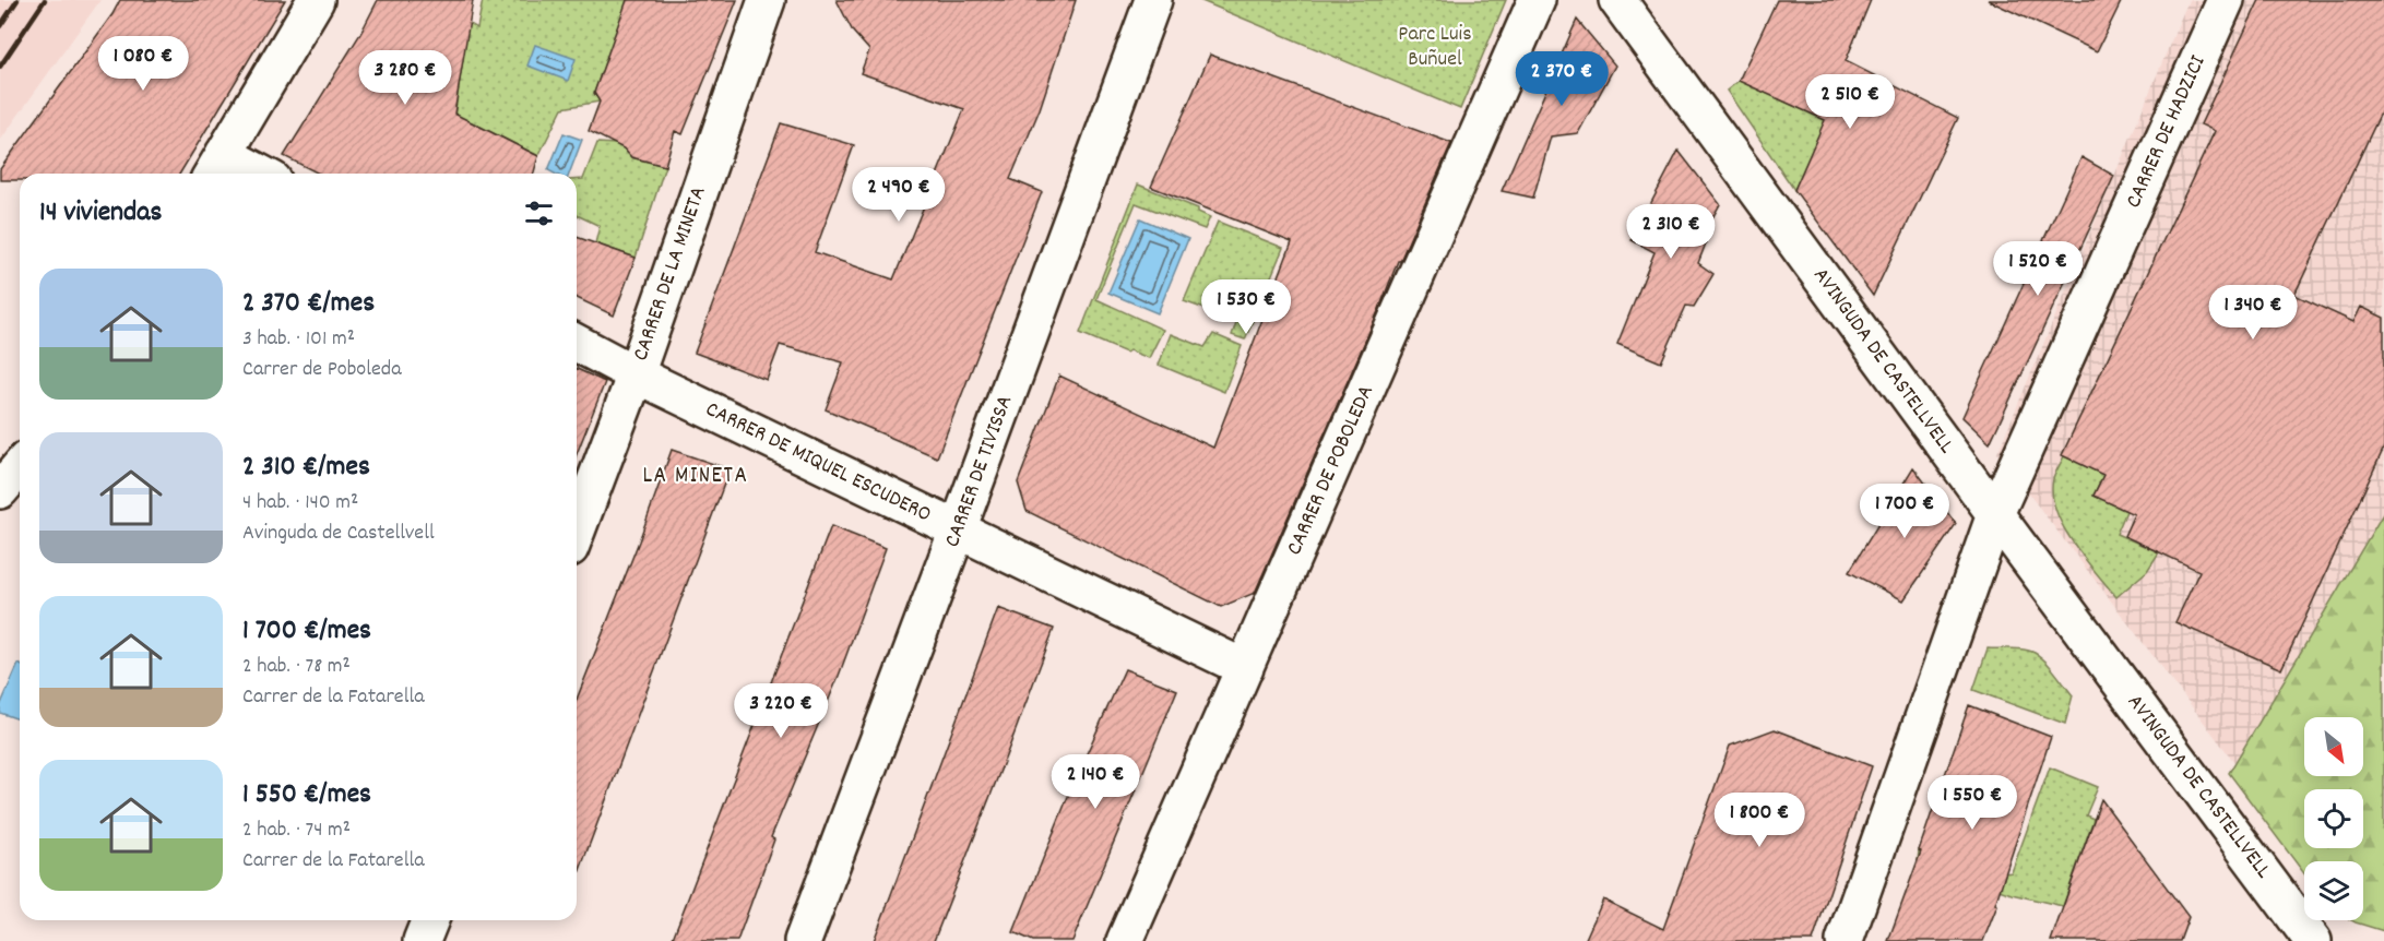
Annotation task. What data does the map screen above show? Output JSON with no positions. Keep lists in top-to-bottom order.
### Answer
{
  "streets": {
    "street": [
      "CARRER DE HADZICI",
      "CARRER DE LA MINETA",
      "AVINGUDA DE CASTELLVELL",
      "CARRER DE MIQUEL ESCUDERO",
      "CARRER DE POBOLEDA",
      "CARRER DE TIVISSA"
    ]
  },
  "crossings": [
    ["CARRER DE HADZICI", "AVINGUDA DE CASTELLVELL"],
    ["CARRER DE LA MINETA", "CARRER DE MIQUEL ESCUDERO"],
    ["CARRER DE MIQUEL ESCUDERO", "CARRER DE POBOLEDA"],
    ["CARRER DE MIQUEL ESCUDERO", "CARRER DE TIVISSA"]
  ],
  "districts": ["LA MINETA"],
  "parks": ["Parc Luis Buñuel"],
  "north": "bottom right",
  "page": {
    "price": [
      "1 080 €",
      "3 280 €",
      "2 370 €",
      "2 510 €",
      "2 490 €",
      "2 310 €",
      "1 520 €",
      "1 530 €",
      "1 340 €",
      "1 700 €",
      "3 220 €",
      "2 140 €",
      "1 550 €",
      "1 800 €"
    ],
    "heading": "14 viviendas",
    "list": [
      {
        "name": "2 370 €/mes",
        "note": "3 hab. · 101 m² · Carrer de Poboleda"
      },
      {
        "name": "2 310 €/mes",
        "note": "4 hab. · 140 m² · Avinguda de Castellvell"
      },
      {
        "name": "1 700 €/mes",
        "note": "2 hab. · 78 m² · Carrer de la Fatarella"
      },
      {
        "name": "1 550 €/mes",
        "note": "2 hab. · 74 m² · Carrer de la Fatarella"
      }
    ]
  }
}
